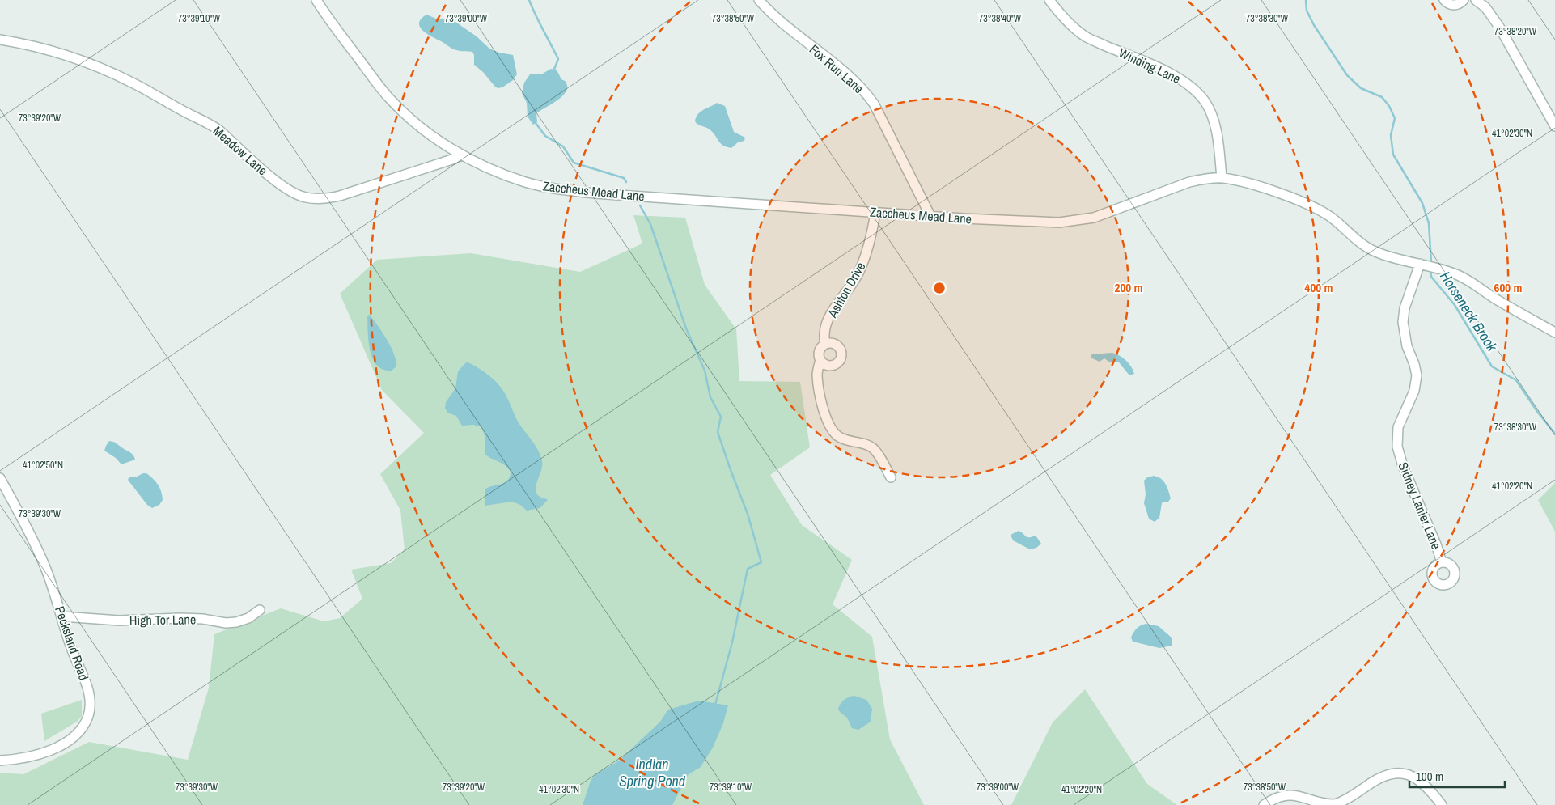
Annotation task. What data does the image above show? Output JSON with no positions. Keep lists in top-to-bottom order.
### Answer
{
  "streets": {
    "street": [
      "Winding Lane",
      "Fox Run Lane",
      "Meadow Lane",
      "Zaccheus Mead Lane",
      "Ashton Drive",
      "Sidney Lanier Lane",
      "High Tor Lane",
      "Pecksland Road"
    ]
  },
  "crossings": [
    ["Winding Lane", "Zaccheus Mead Lane"],
    ["Fox Run Lane", "Zaccheus Mead Lane"],
    ["Meadow Lane", "Zaccheus Mead Lane"],
    ["Zaccheus Mead Lane", "Ashton Drive"],
    ["Zaccheus Mead Lane", "Sidney Lanier Lane"],
    ["High Tor Lane", "Pecksland Road"]
  ],
  "water": ["Horseneck Brook", "Indian Spring Pond"],
  "scale_bar": "100 m",
  "coordinates": [
    "73°39'10\"W",
    "73°39'00\"W",
    "73°38'50\"W",
    "73°38'40\"W",
    "73°38'30\"W",
    "73°38'20\"W",
    "73°39'20\"W",
    "41°02'30\"N",
    "41°02'50\"N",
    "41°02'20\"N",
    "73°39'30\"W"
  ],
  "rings": ["200 m", "400 m", "600 m"]
}
